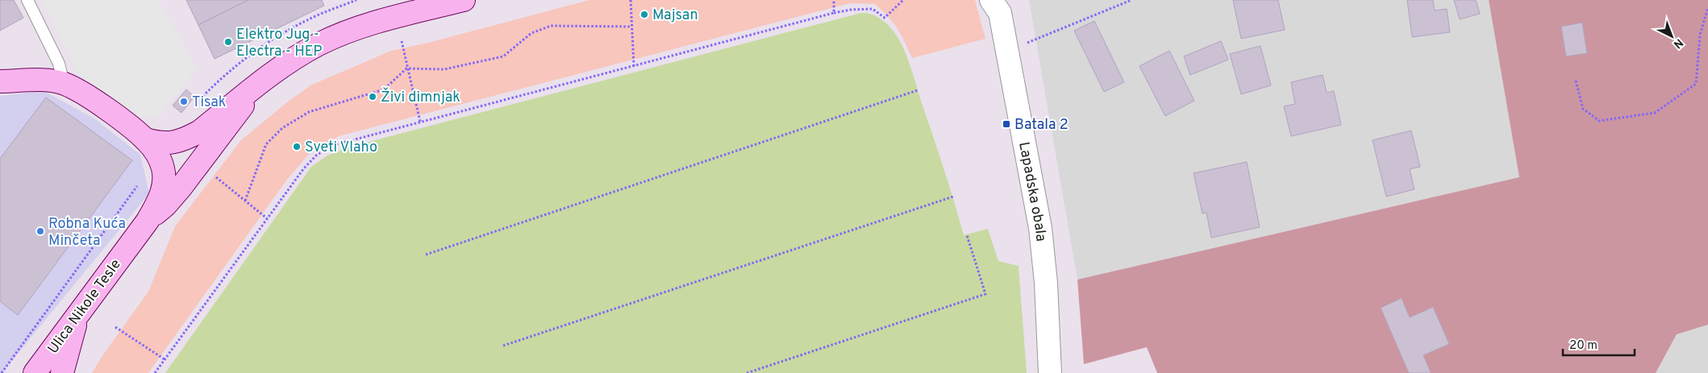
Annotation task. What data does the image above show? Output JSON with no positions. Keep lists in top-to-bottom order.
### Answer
{
  "streets": {
    "main road": ["Ulica Nikole Tesle"],
    "street": ["Lapadska obala"]
  },
  "places": {
    "other": [
      "Majsan",
      "Elektro Jug - Electra - HEP",
      "Živi dimnjak",
      "Tisak",
      "Sveti Vlaho",
      "Robna Kuća Minčeta"
    ],
    "transit": ["Batala 2"]
  },
  "scale_bar": "20 m",
  "north": "bottom right"
}
